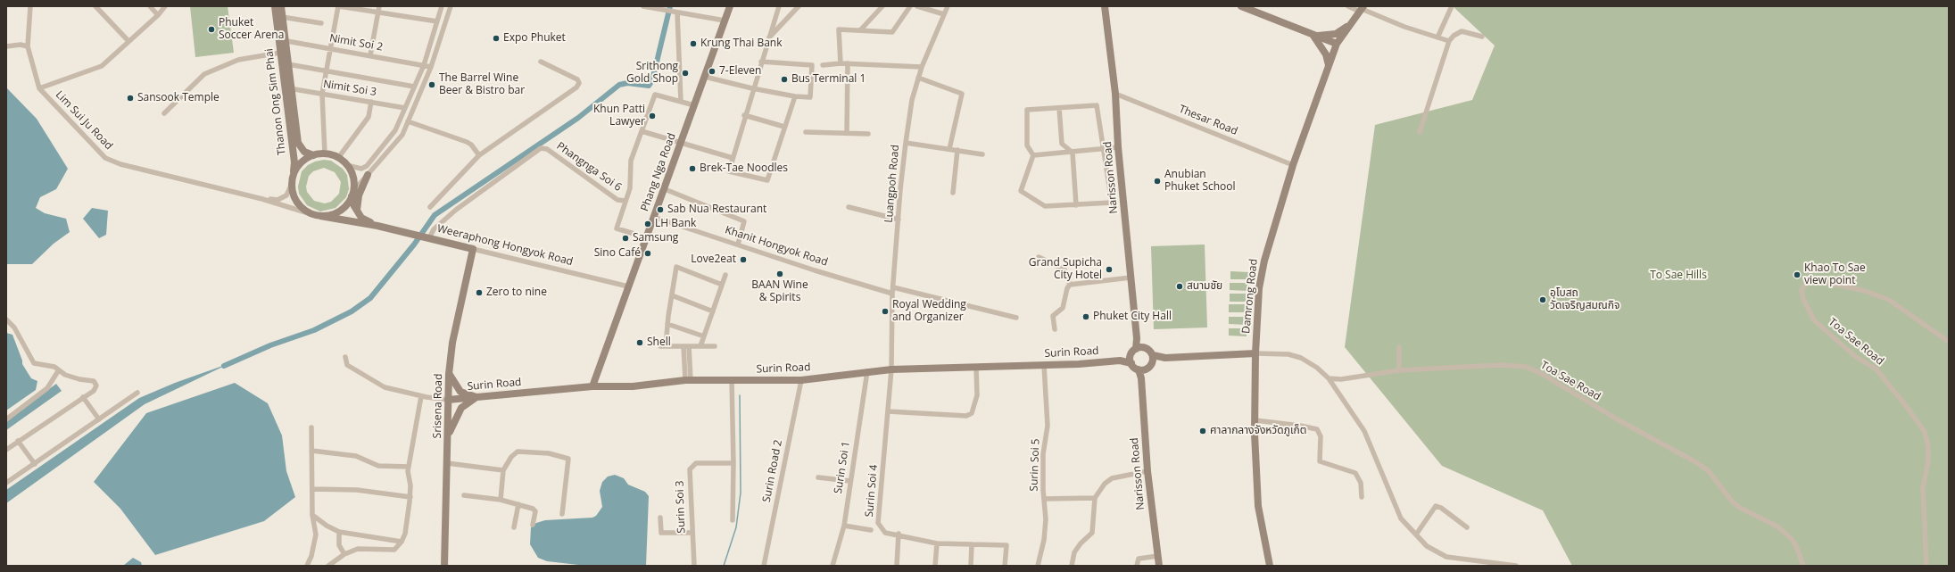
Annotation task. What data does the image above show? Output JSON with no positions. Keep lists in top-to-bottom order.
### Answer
{
  "streets": {
    "street": [
      "Nimit Soi 2",
      "Nimit Soi 3",
      "Thanon Ong Sim Phai",
      "Lim Sui Ju Road",
      "Thesar Road",
      "Phangnga Soi 6",
      "Phang Nga Road",
      "Narisson Road",
      "Luangpoh Road",
      "Weeraphong Hongyok Road",
      "Khanit Hongyok Road",
      "Damrong Road",
      "Toa Sae Road",
      "Surin Road",
      "Srisena Road",
      "Surin Soi 5",
      "Surin Soi 1",
      "Surin Road 2",
      "Surin Soi 4",
      "Surin Soi 3"
    ]
  },
  "crossings": [
    ["Nimit Soi 2", "Thanon Ong Sim Phai"],
    ["Nimit Soi 3", "Thanon Ong Sim Phai"],
    ["Thanon Ong Sim Phai", "Lim Sui Ju Road"],
    ["Thanon Ong Sim Phai", "Weeraphong Hongyok Road"],
    ["Lim Sui Ju Road", "Weeraphong Hongyok Road"],
    ["Thesar Road", "Narisson Road"],
    ["Thesar Road", "Damrong Road"],
    ["Phangnga Soi 6", "Phang Nga Road"],
    ["Phangnga Soi 6", "Weeraphong Hongyok Road"],
    ["Phang Nga Road", "Weeraphong Hongyok Road"],
    ["Phang Nga Road", "Khanit Hongyok Road"],
    ["Phang Nga Road", "Surin Road"],
    ["Luangpoh Road", "Khanit Hongyok Road"],
    ["Luangpoh Road", "Surin Road"],
    ["Luangpoh Road", "Surin Soi 4"],
    ["Weeraphong Hongyok Road", "Srisena Road"],
    ["Surin Road", "Srisena Road"],
    ["Surin Road", "Surin Soi 5"],
    ["Surin Road", "Surin Soi 1"],
    ["Surin Road", "Surin Road 2"],
    ["Surin Road", "Surin Soi 4"]
  ],
  "parks": ["To Sae Hills"],
  "places": [
    "Phuket Soccer Arena",
    "Expo Phuket",
    "Krung Thai Bank",
    "7-Eleven",
    "Srithong Gold Shop",
    "Bus Terminal 1",
    "The Barrel Wine Beer & Bistro bar",
    "Sansook Temple",
    "Khun Patti Lawyer",
    "Brek-Tae Noodles",
    "Anubian Phuket School",
    "Sab Nua Restaurant",
    "LH Bank",
    "Samsung",
    "Sino Café",
    "Love2eat",
    "Grand Supicha City Hotel",
    "BAAN Wine & Spirits",
    "Khao To Sae view point",
    "สนามชัย",
    "Zero to nine",
    "อุโบสถ วัดเจริญสมณกิจ",
    "Royal Wedding and Organizer",
    "Phuket City Hall",
    "Shell",
    "ศาลากลางจังหวัดภูเก็ต"
  ]
}
